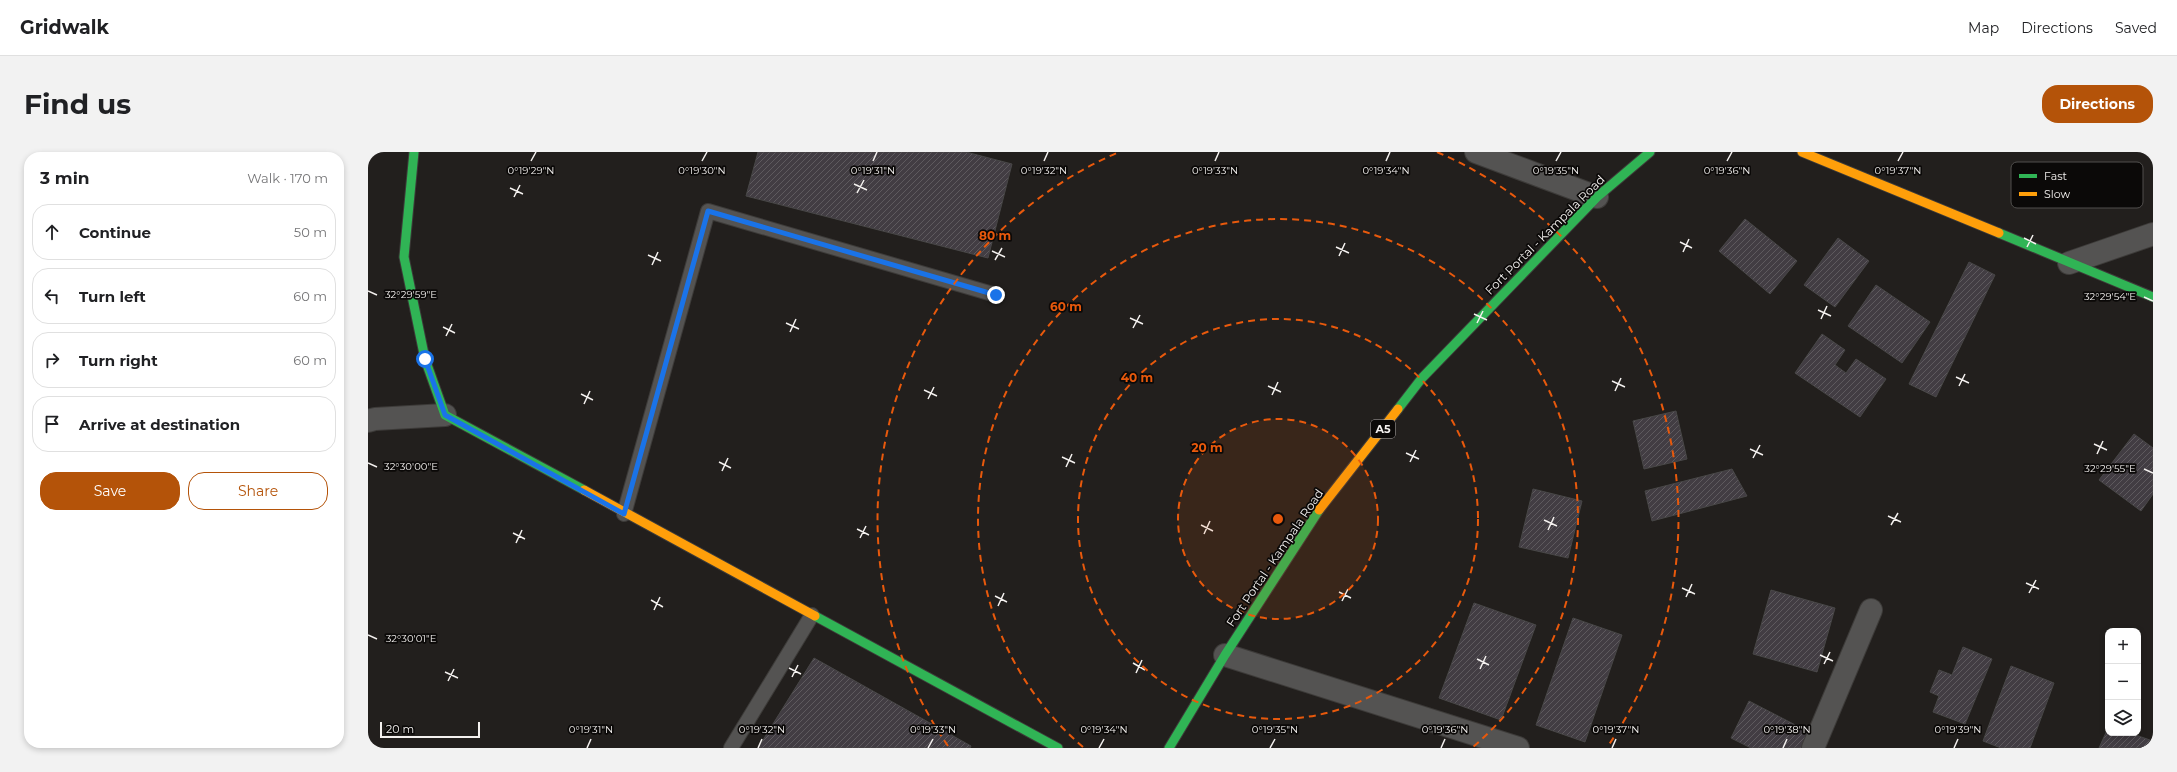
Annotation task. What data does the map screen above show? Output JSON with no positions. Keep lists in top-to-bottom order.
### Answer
{
  "streets": {
    "street": ["Fort Portal - Kampala Road", "A5"]
  },
  "legend": ["Fast", "Slow"],
  "scale_bar": "20 m",
  "page": {
    "header": "Gridwalk",
    "nav": ["Map", "Directions", "Saved"],
    "buttons": [
      "Directions",
      ["Save", "Share"]
    ],
    "title": "Find us",
    "heading": ["3 min", "Walk · 170 m"],
    "list": [
      ["Continue", "50 m"],
      ["Turn left", "60 m"],
      ["Turn right", "60 m"],
      "Arrive at destination"
    ],
    "map_buttons": ["+", "−"],
    "scale": "20 m"
  },
  "coordinates": [
    "0°19'29\"N",
    "0°19'30\"N",
    "0°19'31\"N",
    "0°19'32\"N",
    "0°19'33\"N",
    "0°19'34\"N",
    "0°19'35\"N",
    "0°19'36\"N",
    "0°19'37\"N",
    "32°29'59\"E",
    "32°29'54\"E",
    "32°30'00\"E",
    "32°29'55\"E",
    "32°30'01\"E",
    "0°19'38\"N",
    "0°19'39\"N"
  ],
  "rings": [
    "80 m",
    "60 m",
    "40 m",
    "20 m"
  ]
}
